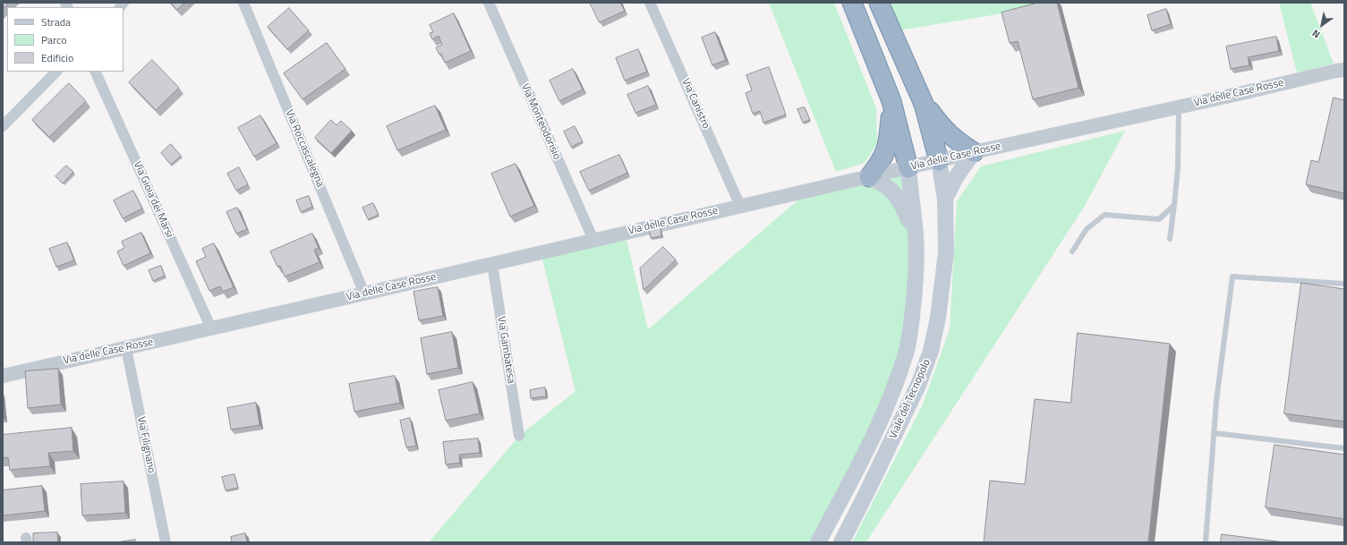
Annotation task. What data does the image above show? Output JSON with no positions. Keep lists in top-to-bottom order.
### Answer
{
  "streets": {
    "main road": ["Viale del Tecnopolo"],
    "street": [
      "Via delle Case Rosse",
      "Via Canistro",
      "Via Monteodorisio",
      "Via Roccascalegna",
      "Via Gioia dei Marsi",
      "Via Gambatesa",
      "Via Filignano"
    ]
  },
  "crossings": [
    ["Via delle Case Rosse", "Via Canistro"],
    ["Via delle Case Rosse", "Via Monteodorisio"],
    ["Via delle Case Rosse", "Via Roccascalegna"],
    ["Via delle Case Rosse", "Via Gioia dei Marsi"],
    ["Via delle Case Rosse", "Via Gambatesa"],
    ["Via delle Case Rosse", "Viale del Tecnopolo"],
    ["Via delle Case Rosse", "Via Filignano"]
  ],
  "legend": ["Strada", "Parco", "Edificio"],
  "north": "bottom left"
}
